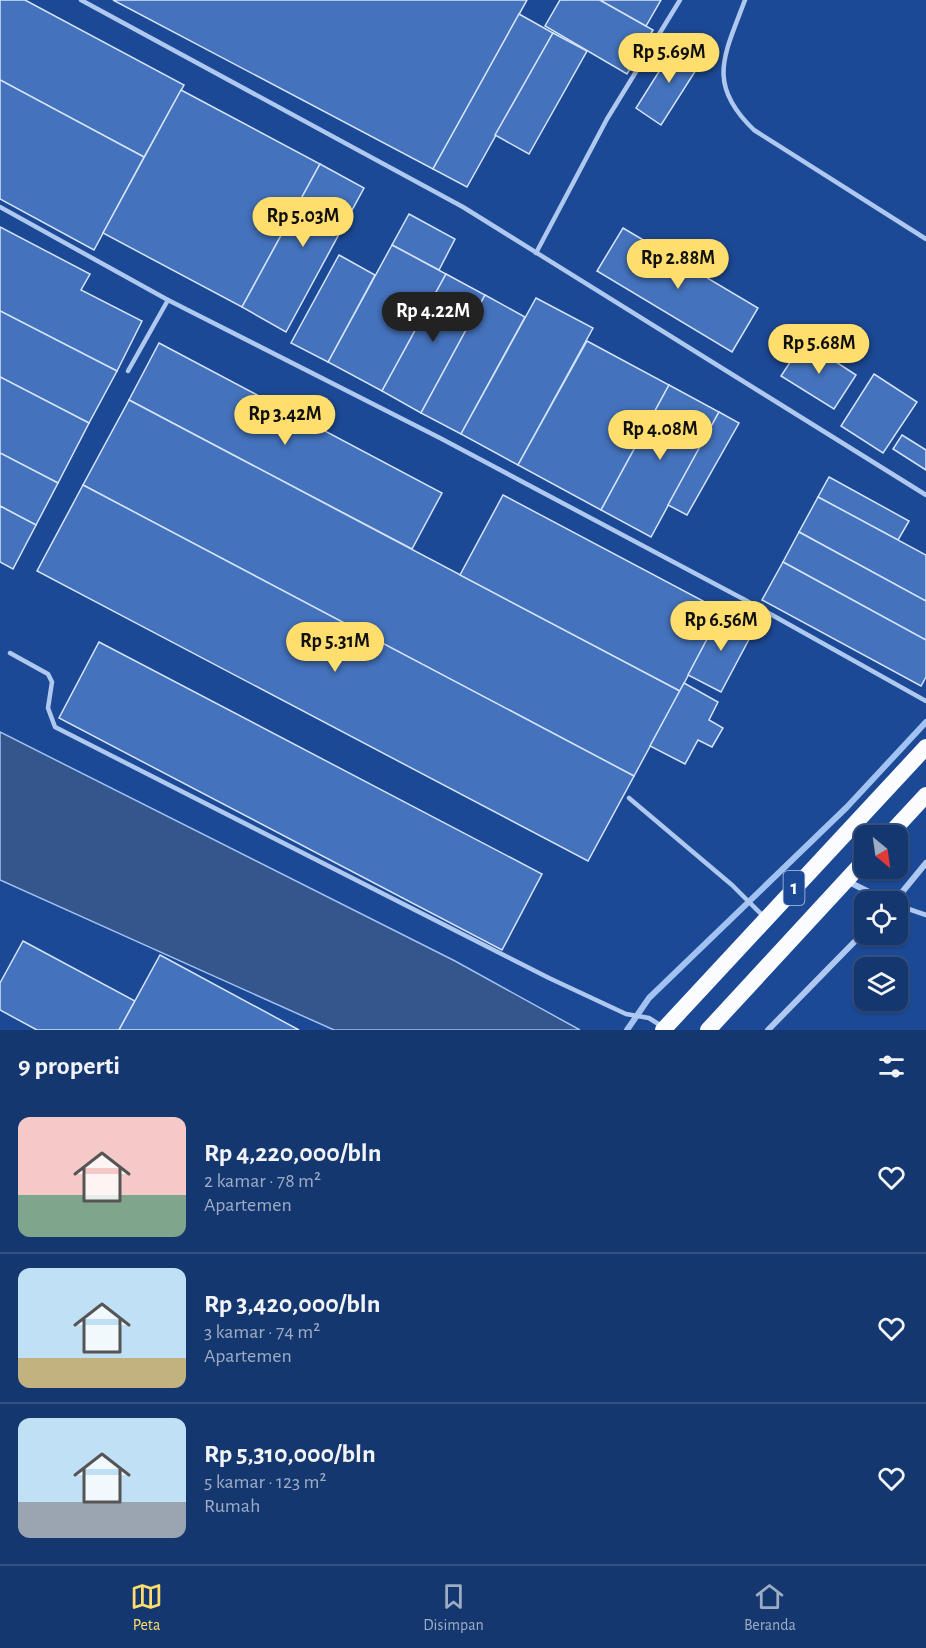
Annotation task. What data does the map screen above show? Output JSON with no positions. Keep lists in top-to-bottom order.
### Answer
{
  "streets": {
    "highway": ["1"]
  },
  "north": "bottom right",
  "page": {
    "price": [
      "Rp 5.69M",
      "Rp 5.03M",
      "Rp 2.88M",
      "Rp 4.22M",
      "Rp 5.68M",
      "Rp 3.42M",
      "Rp 4.08M",
      "Rp 6.56M",
      "Rp 5.31M"
    ],
    "heading": "9 properti",
    "list": [
      {
        "name": "Rp 4,220,000/bln",
        "note": "2 kamar · 78 m² · Apartemen"
      },
      {
        "name": "Rp 3,420,000/bln",
        "note": "3 kamar · 74 m² · Apartemen"
      },
      {
        "name": "Rp 5,310,000/bln",
        "note": "5 kamar · 123 m² · Rumah"
      }
    ],
    "tabs": ["Peta", "Disimpan", "Beranda"]
  }
}
